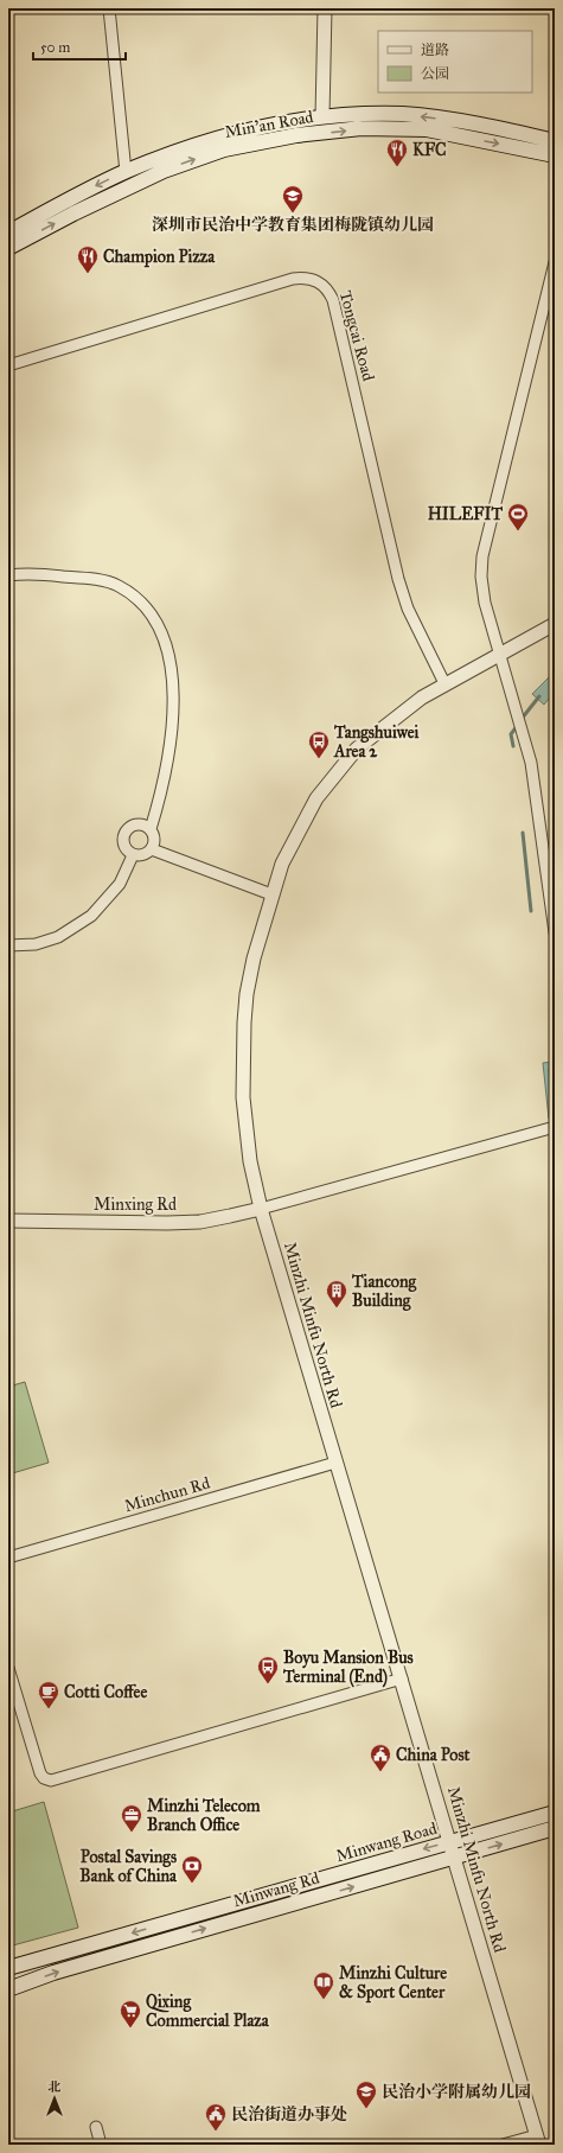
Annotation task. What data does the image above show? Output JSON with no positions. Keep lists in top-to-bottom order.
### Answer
{
  "streets": {
    "main road": ["Min'an Road", "Minwang Road", "Minwang Rd"],
    "street": [
      "Tongcai Road",
      "Minxing Rd",
      "Minzhi Minfu North Rd",
      "Minchun Rd"
    ]
  },
  "crossings": [
    ["Tongcai Road", "Minzhi Minfu North Rd"],
    ["Minxing Rd", "Minzhi Minfu North Rd"],
    ["Minzhi Minfu North Rd", "Minchun Rd"],
    ["Minzhi Minfu North Rd", "Minwang Road"],
    ["Minzhi Minfu North Rd", "Minwang Rd"]
  ],
  "one_way": ["Minwang Road", "Minwang Rd"],
  "places": {
    "restaurant": ["KFC", "Champion Pizza"],
    "school or university": ["深圳市民治中学教育集团梅陇镇幼儿园", "民治小学附属幼儿园"],
    "sports": ["HILEFIT"],
    "bus stop": ["Tangshuiwei Area 2", "Boyu Mansion Bus Terminal (End)"],
    "building": ["Tiancong Building"],
    "cafe": ["Cotti Coffee"],
    "public building": ["China Post", "民治街道办事处"],
    "office": ["Minzhi Telecom Branch Office"],
    "bank": ["Postal Savings Bank of China"],
    "library": ["Minzhi Culture & Sport Center"],
    "supermarket": ["Qixing Commercial Plaza"]
  },
  "legend": ["道路", "公园"],
  "scale_bar": "50 m",
  "north": "top"
}
